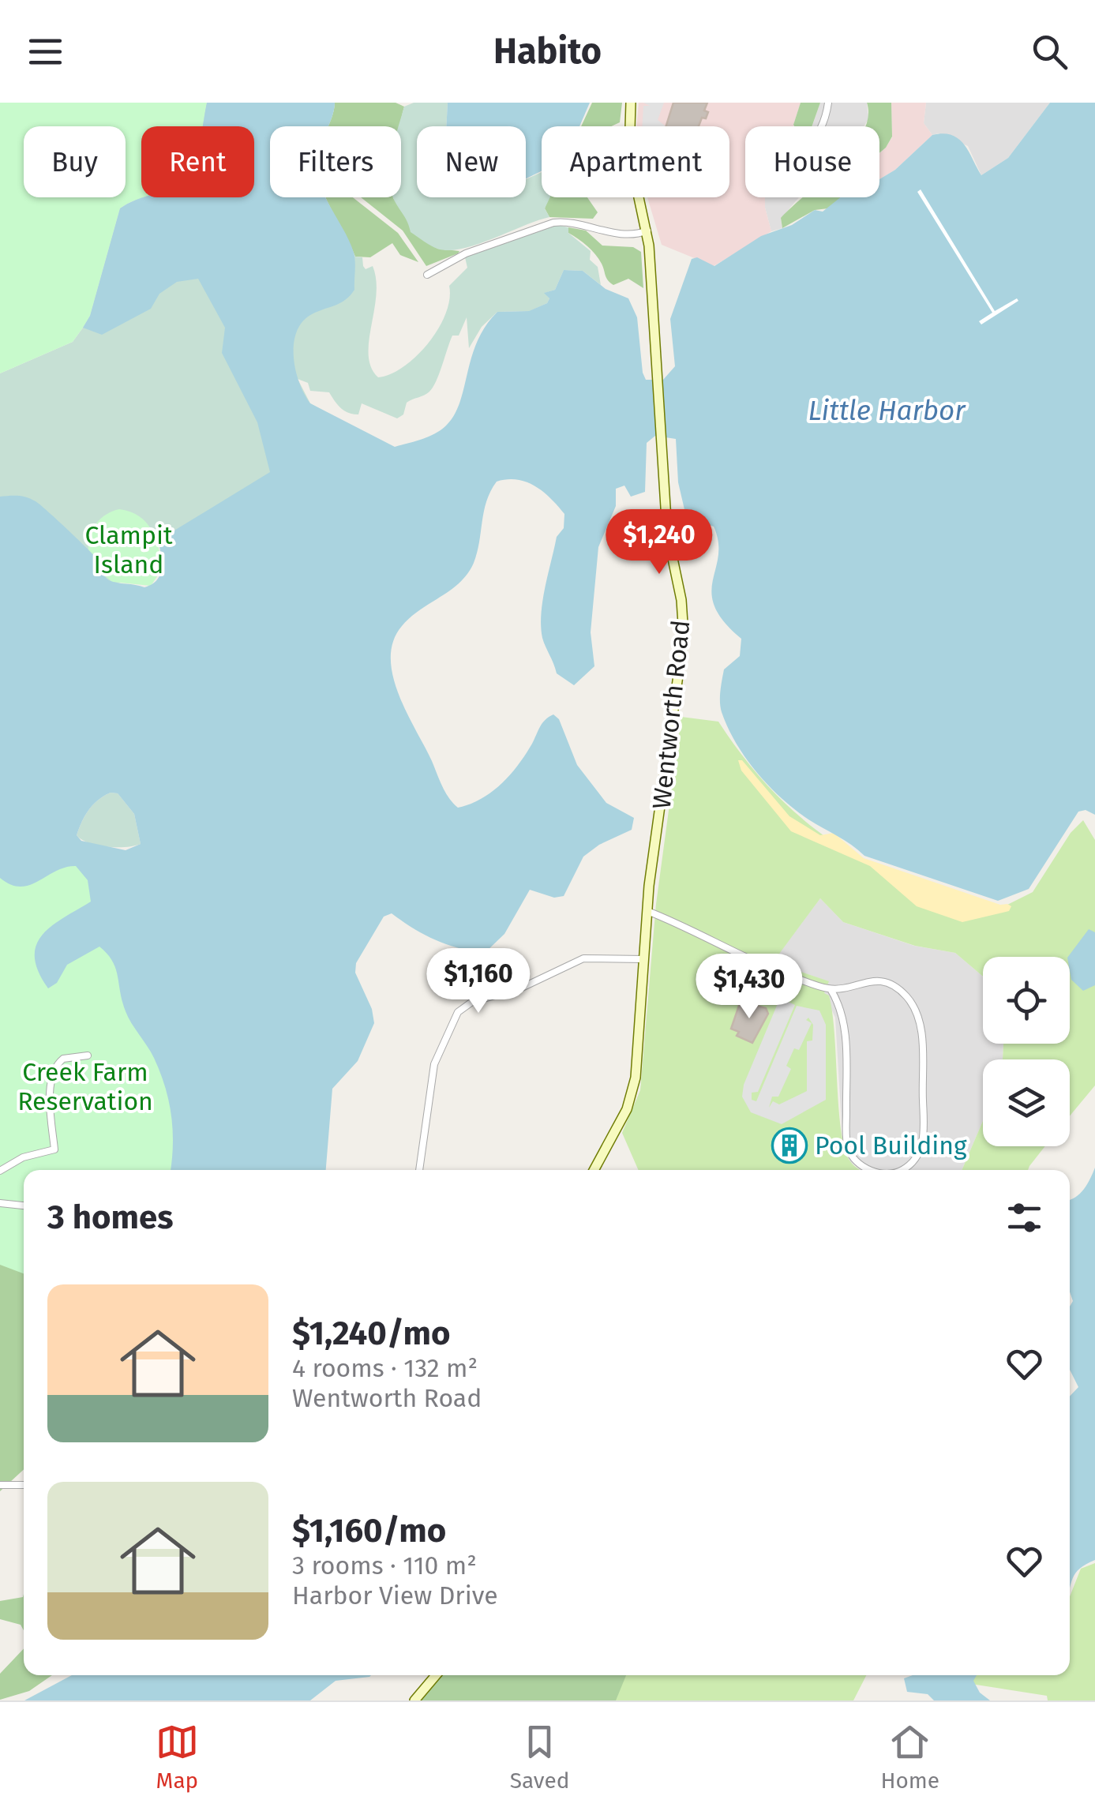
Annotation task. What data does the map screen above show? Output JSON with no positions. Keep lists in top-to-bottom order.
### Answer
{
  "streets": {
    "main road": ["Wentworth Road"]
  },
  "water": ["Little Harbor"],
  "parks": ["Clampit Island", "Creek Farm Reservation"],
  "places": {
    "building": ["Pool Building"]
  },
  "page": {
    "header": "Habito",
    "chip": [
      "Buy",
      "Rent",
      "Filters",
      "New",
      "Apartment",
      "House"
    ],
    "price": ["$1,240", "$1,160", "$1,430"],
    "heading": "3 homes",
    "list": [
      {
        "name": "$1,240/mo",
        "note": "4 rooms · 132 m² · Wentworth Road"
      },
      {
        "name": "$1,160/mo",
        "note": "3 rooms · 110 m² · Harbor View Drive"
      }
    ],
    "tabs": ["Map", "Saved", "Home"]
  }
}
